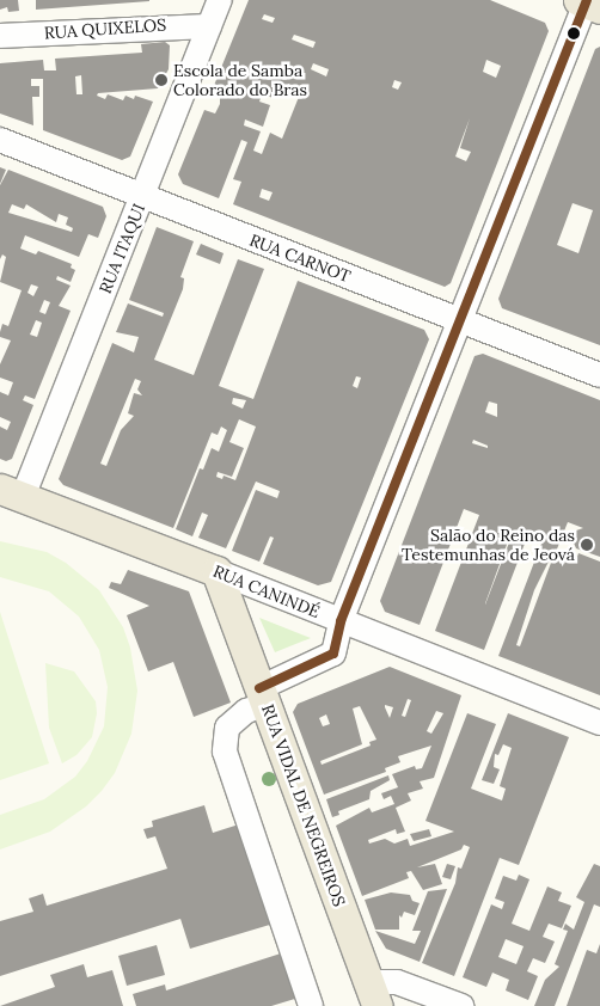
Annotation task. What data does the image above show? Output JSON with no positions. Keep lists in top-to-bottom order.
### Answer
{
  "streets": {
    "main road": ["RUA CANINDÉ", "RUA VIDAL DE NEGREIROS"],
    "street": ["RUA QUIXELOS", "RUA ITAQUI", "RUA CARNOT"]
  },
  "crossings": [
    ["RUA QUIXELOS", "RUA ITAQUI"],
    ["RUA ITAQUI", "RUA CARNOT"],
    ["RUA ITAQUI", "RUA CANINDÉ"],
    ["RUA CANINDÉ", "RUA VIDAL DE NEGREIROS"]
  ],
  "places": ["Escola de Samba Colorado do Bras", "Salão do Reino das Testemunhas de Jeová"]
}
